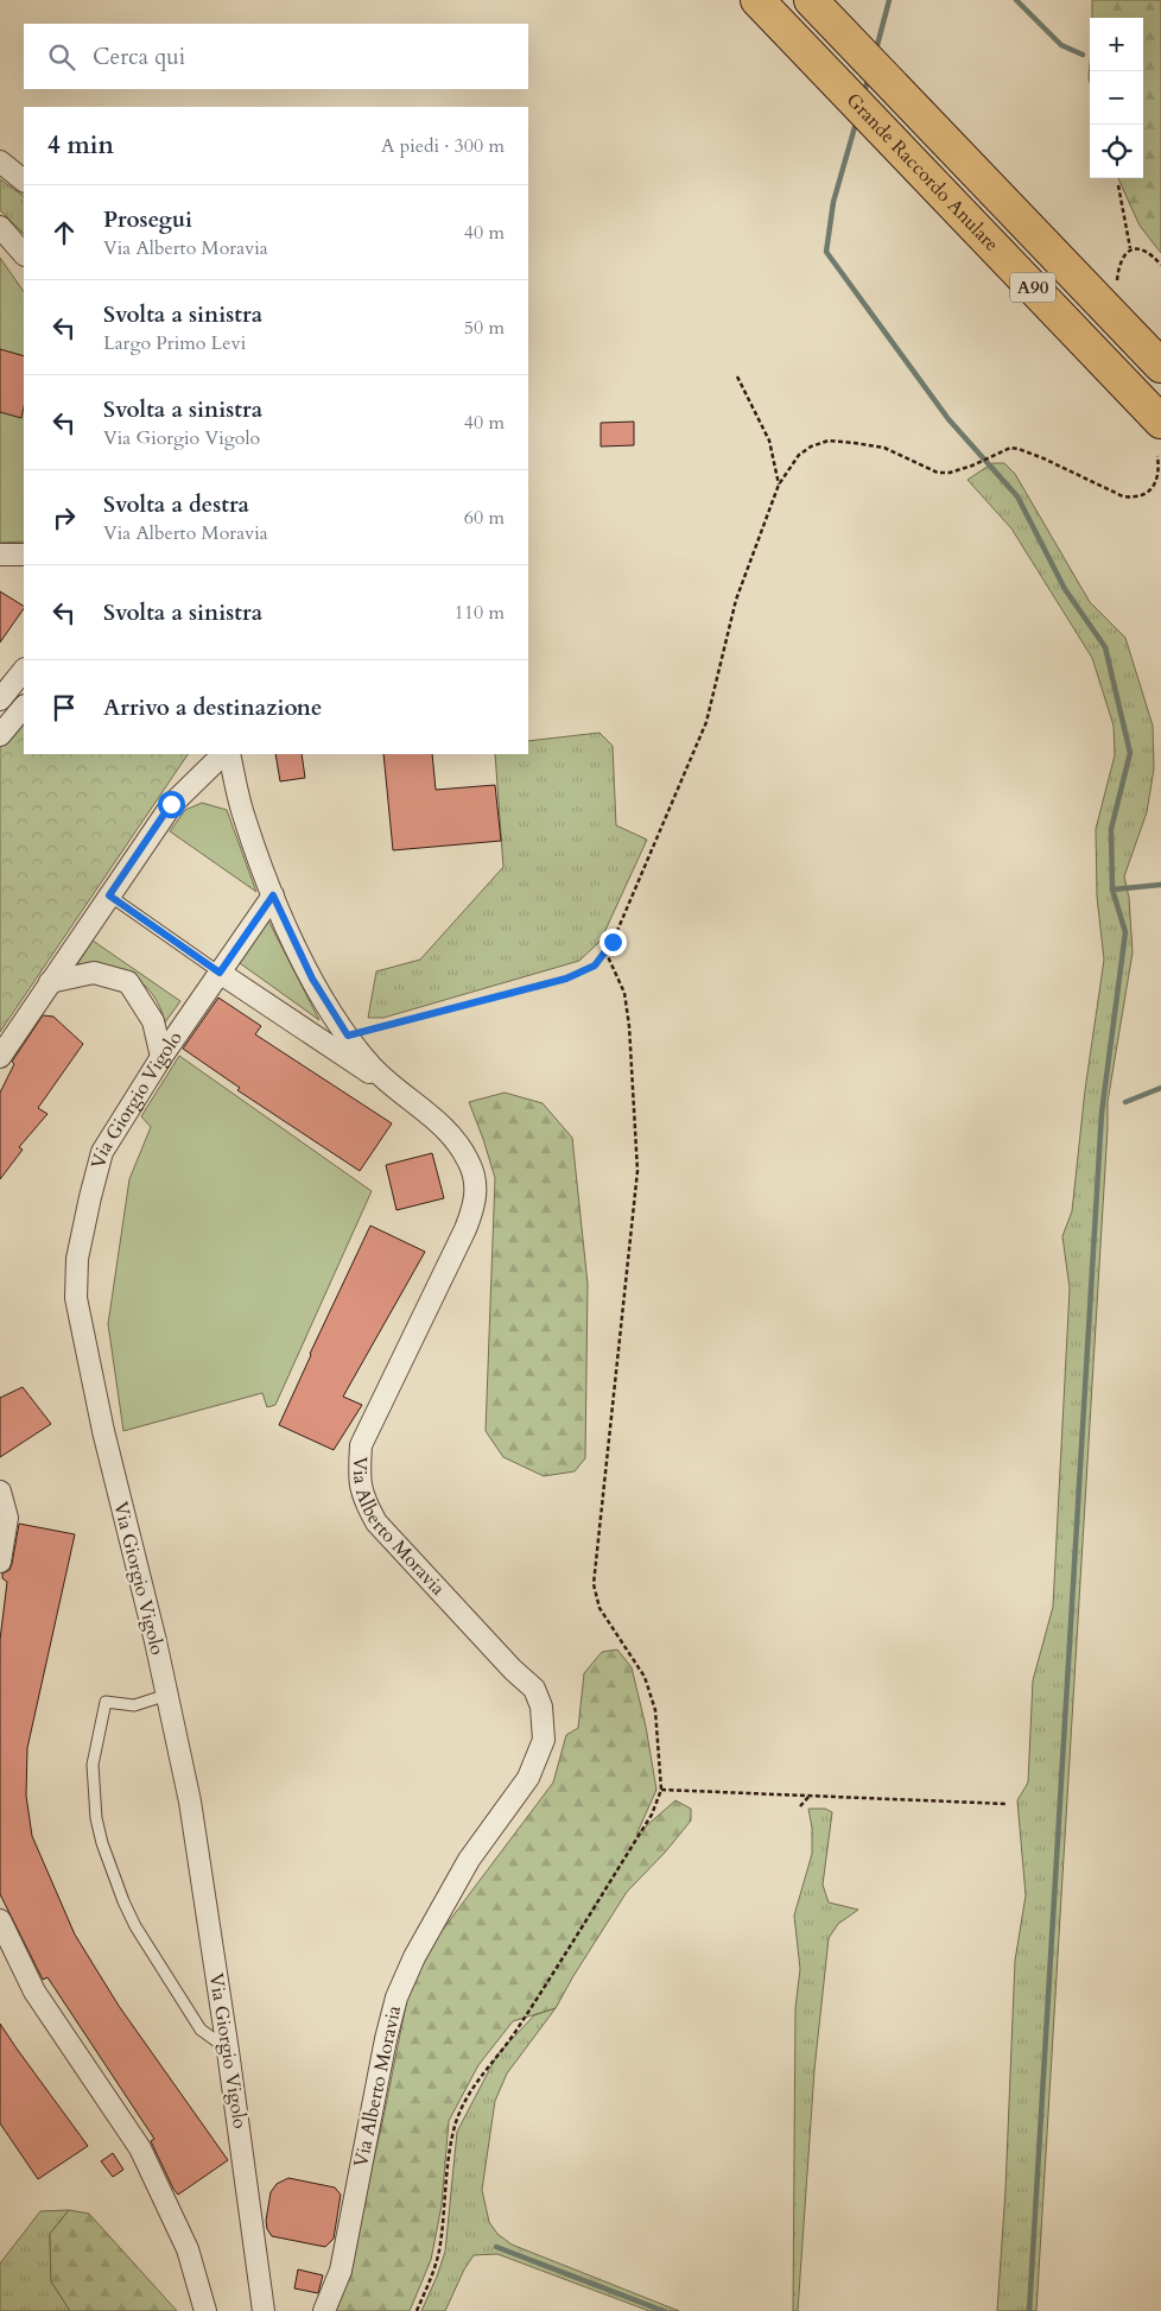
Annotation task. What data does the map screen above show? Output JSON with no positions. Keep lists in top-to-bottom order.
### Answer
{
  "streets": {
    "highway": ["Grande Raccordo Anulare", "A90"],
    "street": ["Via Giorgio Vigolo", "Via Alberto Moravia"]
  },
  "crossings": [
    ["Via Giorgio Vigolo", "Via Alberto Moravia"]
  ],
  "page": {
    "map_buttons": ["+", "−"],
    "search": "Cerca qui",
    "heading": ["4 min", "A piedi · 300 m"],
    "list": [
      ["Prosegui", "Via Alberto Moravia", "40 m"],
      ["Svolta a sinistra", "Largo Primo Levi", "50 m"],
      ["Svolta a sinistra", "Via Giorgio Vigolo", "40 m"],
      ["Svolta a destra", "Via Alberto Moravia", "60 m"],
      ["Svolta a sinistra", "110 m"],
      "Arrivo a destinazione"
    ]
  }
}
